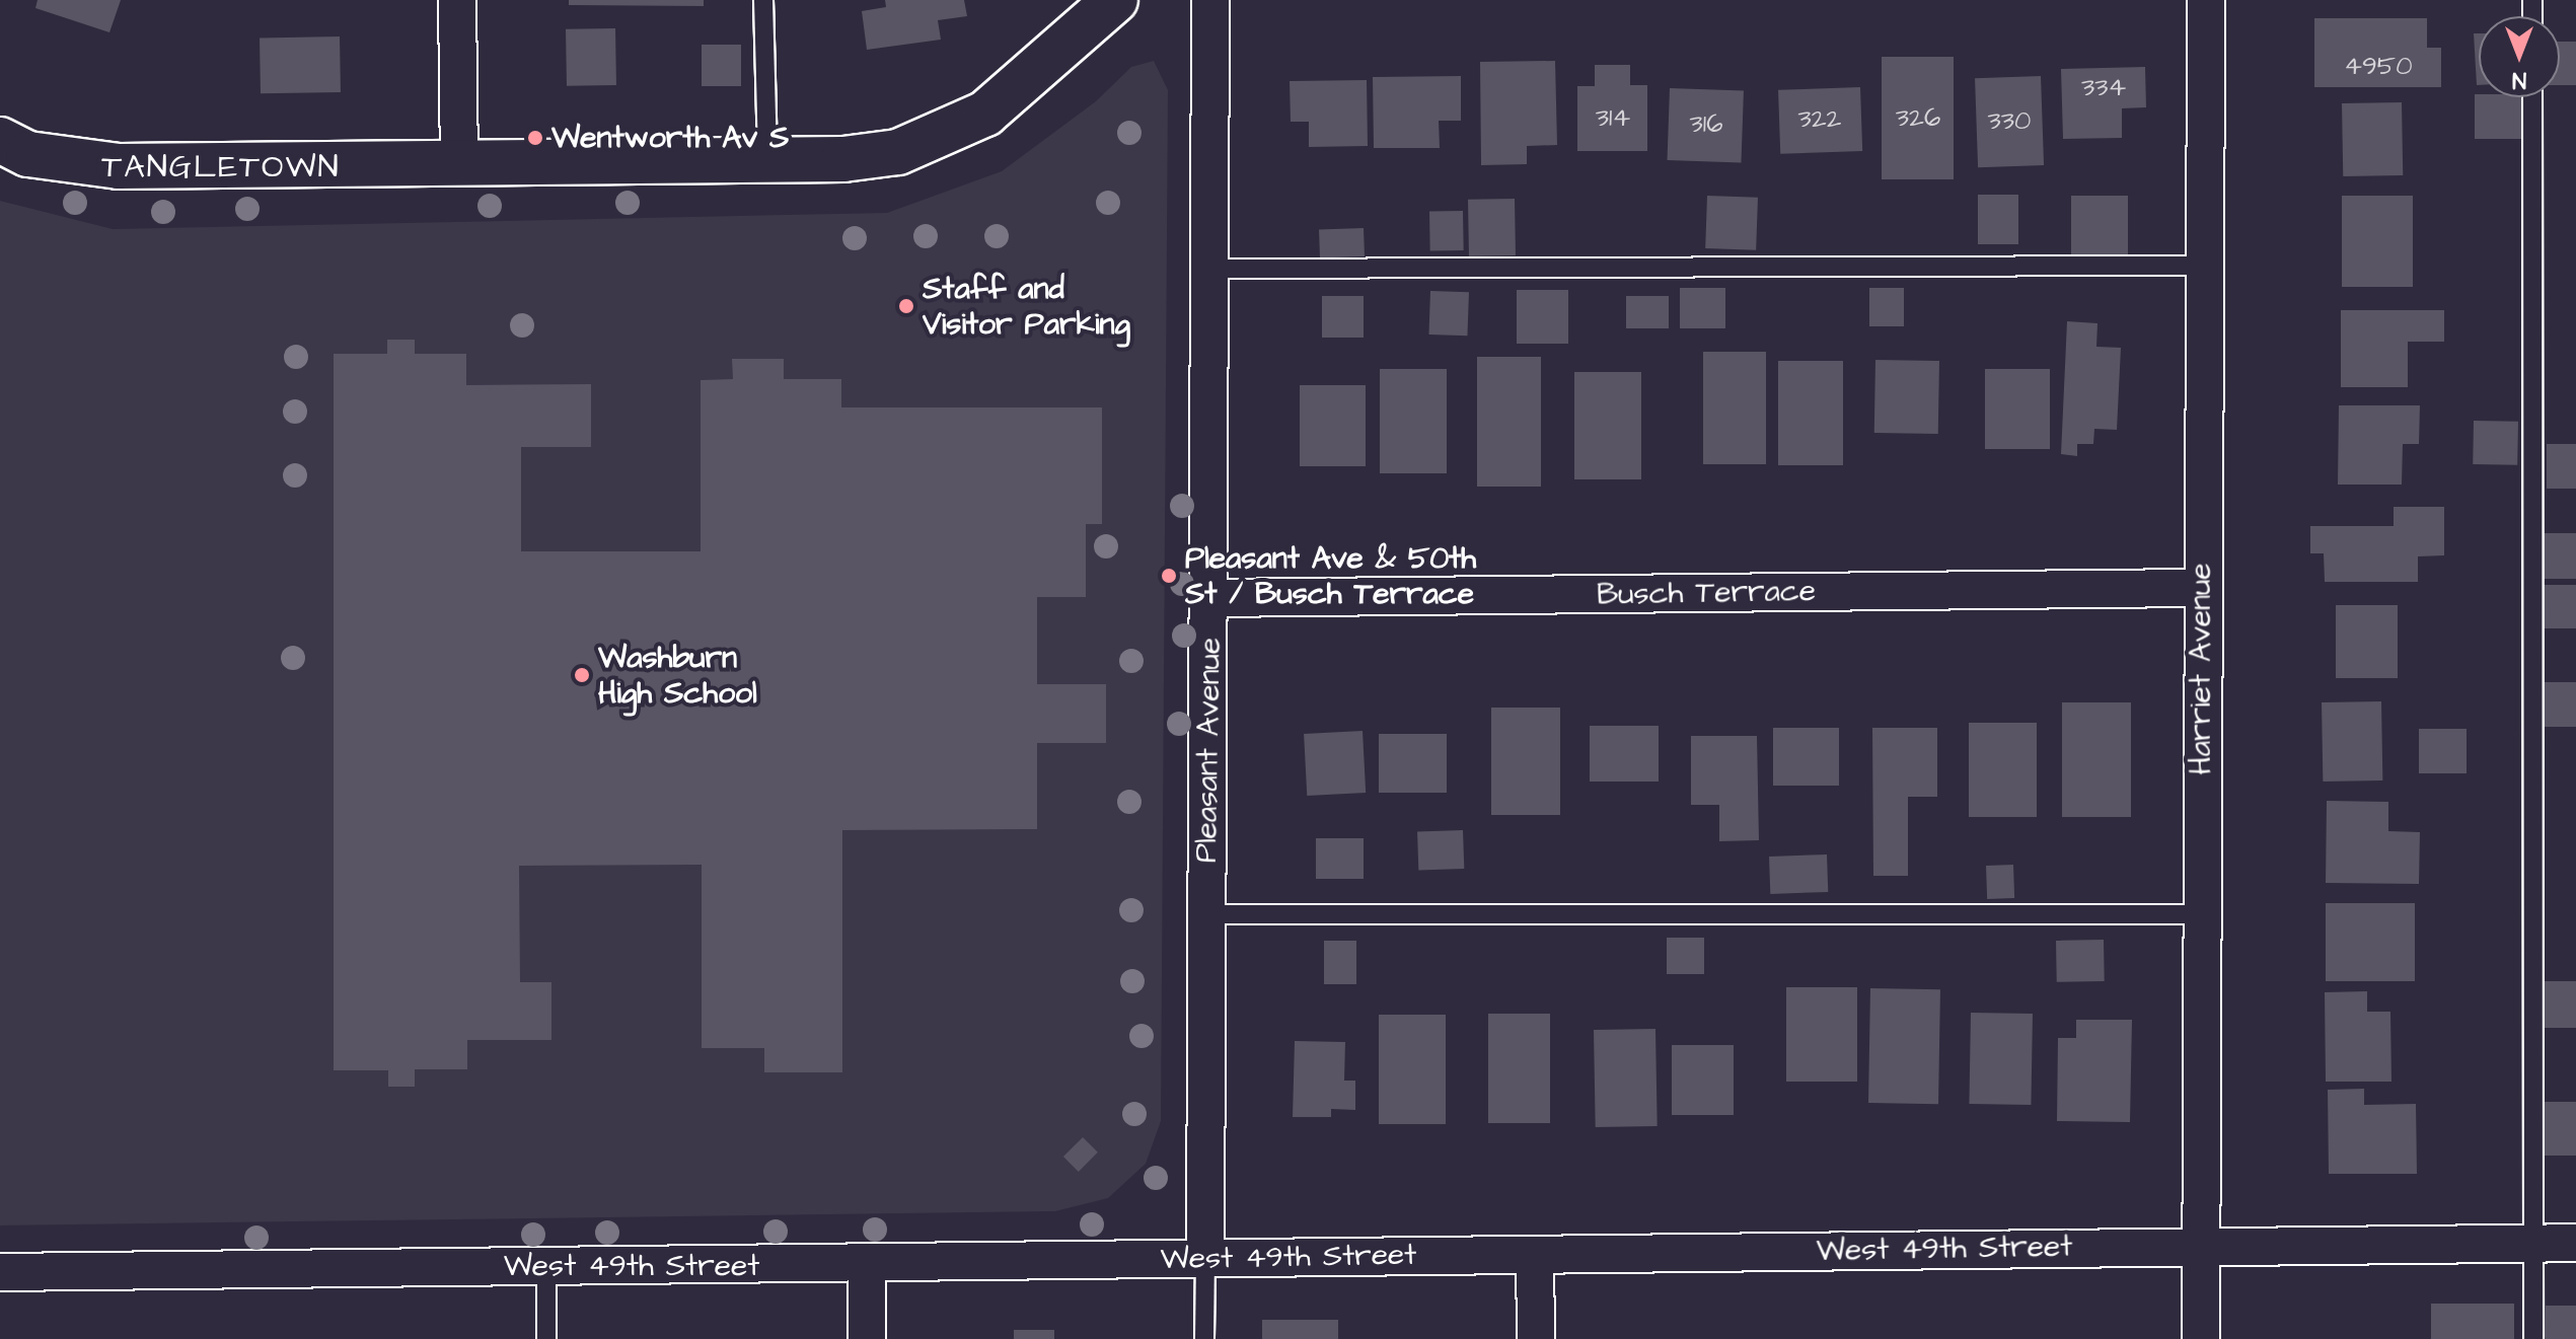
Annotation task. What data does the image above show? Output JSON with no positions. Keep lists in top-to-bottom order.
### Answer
{
  "streets": {
    "street": [
      "Busch Terrace",
      "Harriet Avenue",
      "Pleasant Avenue",
      "West 49th Street"
    ]
  },
  "crossings": [
    ["Busch Terrace", "Harriet Avenue"],
    ["Busch Terrace", "Pleasant Avenue"],
    ["Harriet Avenue", "West 49th Street"],
    ["Pleasant Avenue", "West 49th Street"]
  ],
  "districts": ["TANGLETOWN"],
  "places": [
    "Wentworth Av S",
    "Staff and Visitor Parking",
    "Pleasant Ave & 50th St / Busch Terrace",
    "Washburn High School"
  ],
  "house_numbers": [
    "4950",
    "334",
    "314",
    "326",
    "322",
    "330",
    "316"
  ],
  "north": "bottom"
}
